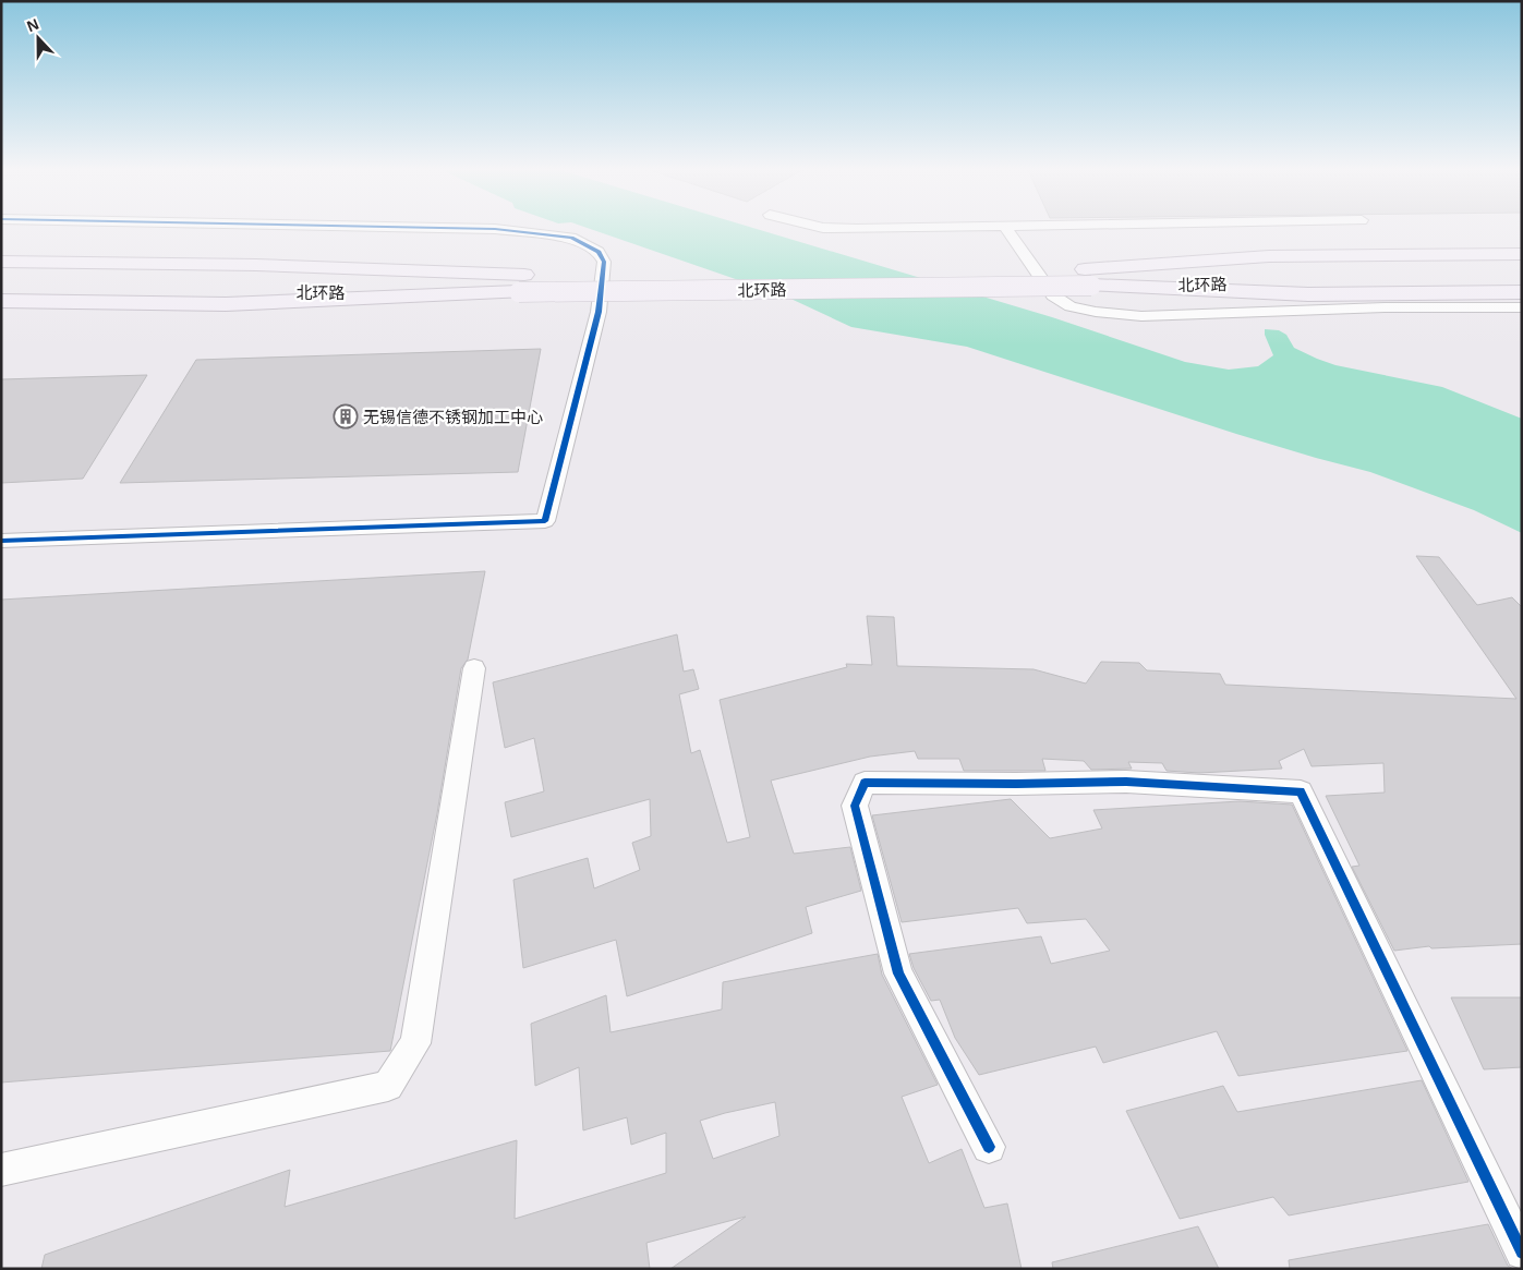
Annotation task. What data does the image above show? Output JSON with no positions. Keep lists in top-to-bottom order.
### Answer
{
  "streets": {
    "highway": ["北环路"]
  },
  "places": {
    "building": ["无锡信德不锈钢加工中心"]
  },
  "north": "top"
}
